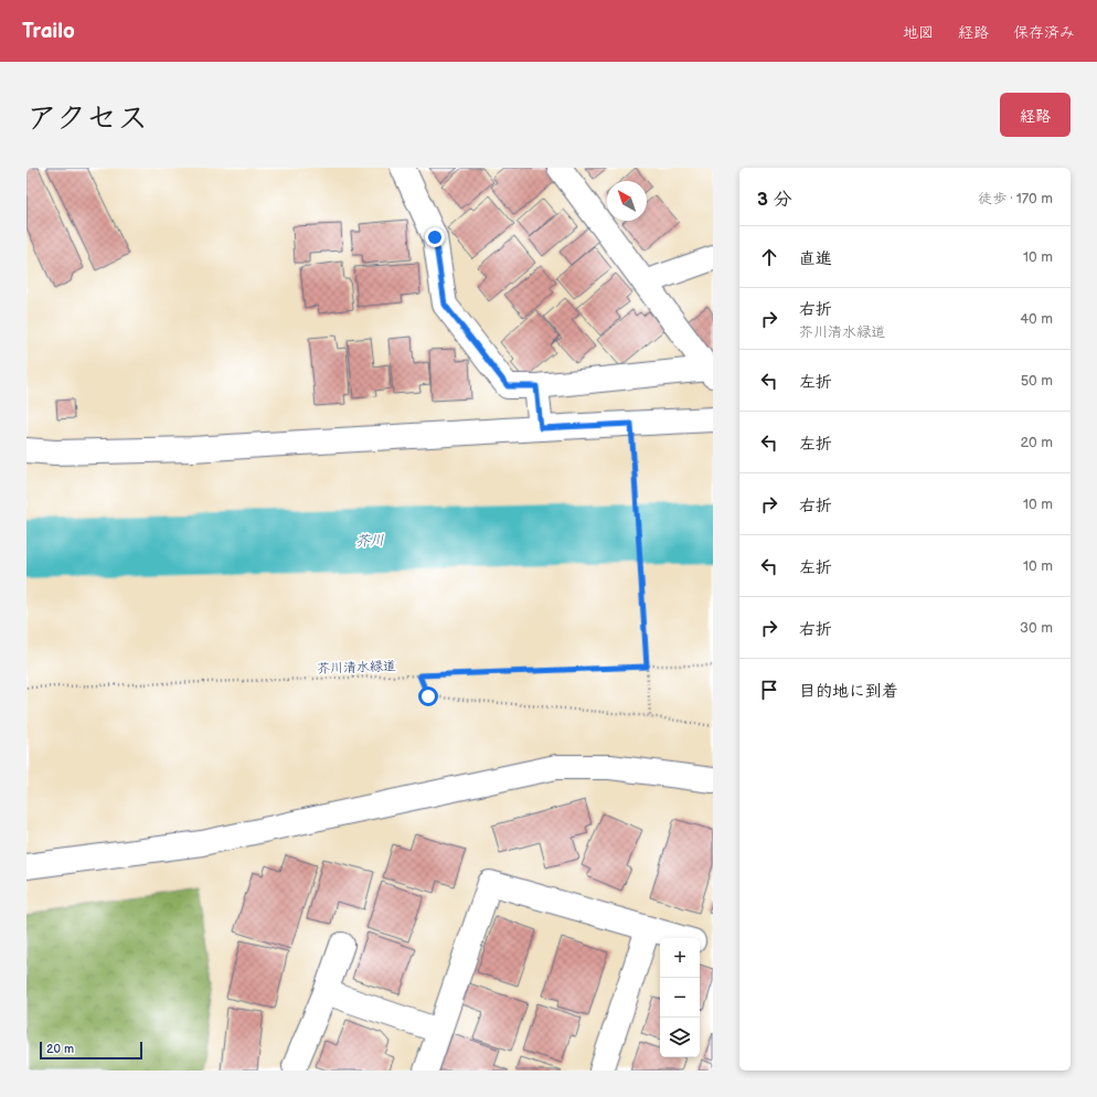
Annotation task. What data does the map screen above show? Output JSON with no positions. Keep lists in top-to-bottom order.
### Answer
{
  "streets": {
    "path": ["芥川清水緑道"]
  },
  "water": ["芥川"],
  "scale_bar": "20 m",
  "north": "top left",
  "page": {
    "header": "Trailo",
    "nav": ["地図", "経路", "保存済み"],
    "title": "アクセス",
    "buttons": "経路",
    "heading": ["3 分", "徒歩 · 170 m"],
    "list": [
      ["直進", "10 m"],
      ["右折", "芥川清水緑道", "40 m"],
      ["左折", "50 m"],
      ["左折", "20 m"],
      ["右折", "10 m"],
      ["左折", "10 m"],
      ["右折", "30 m"],
      "目的地に到着"
    ],
    "map_buttons": ["+", "−"],
    "scale": "20 m"
  }
}
